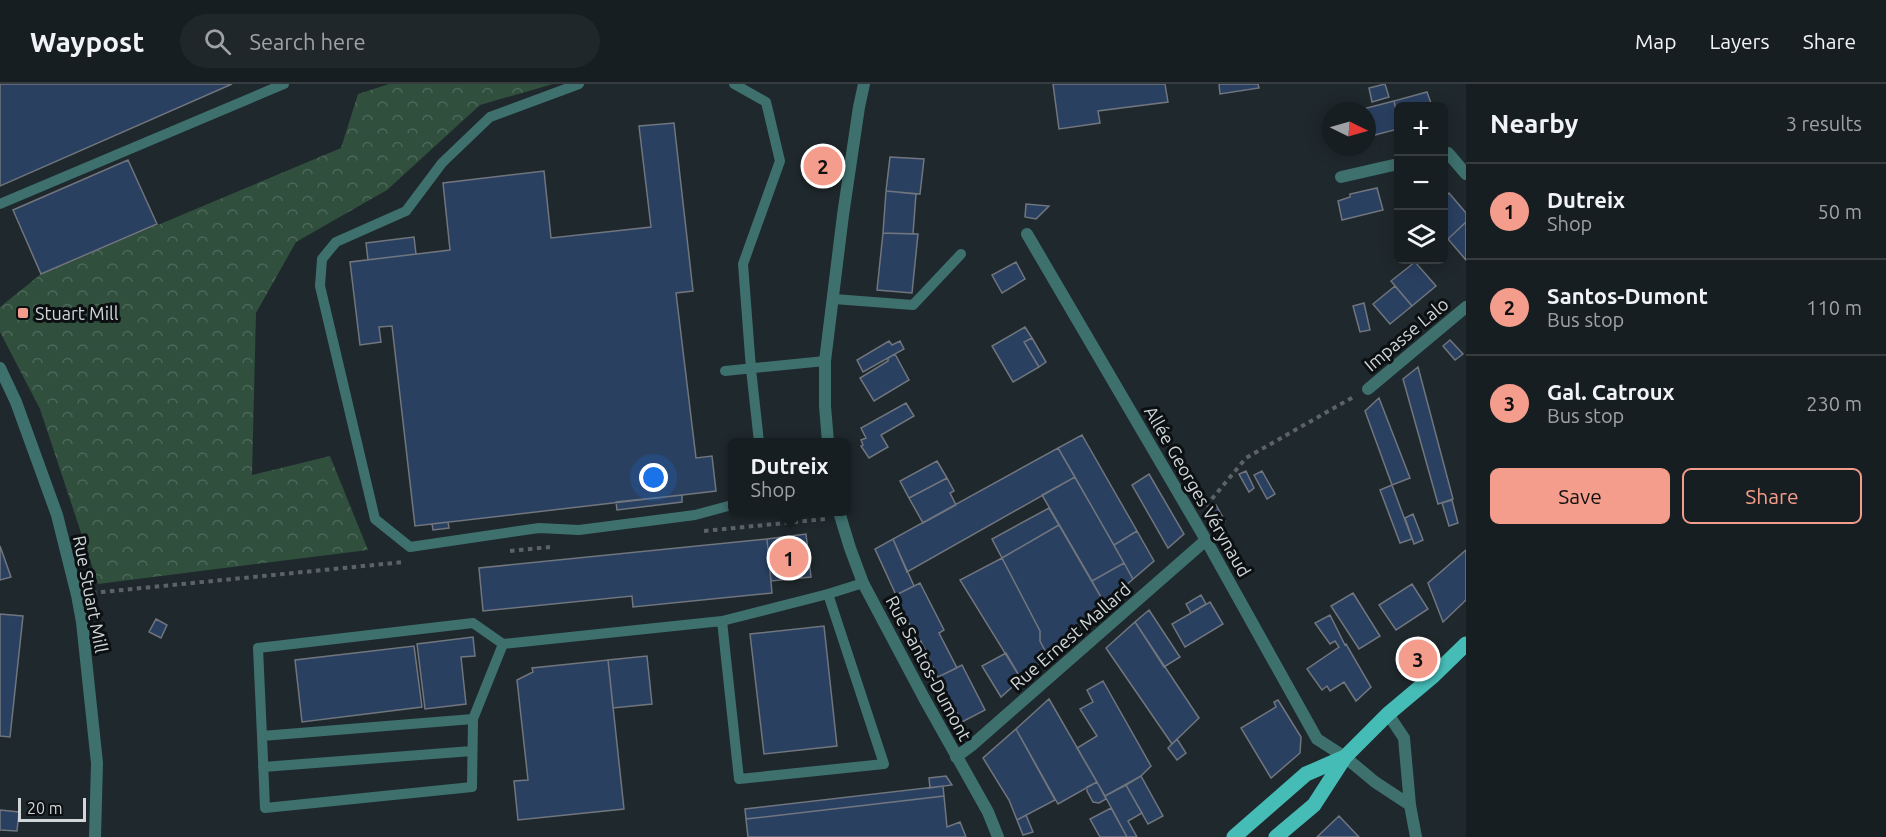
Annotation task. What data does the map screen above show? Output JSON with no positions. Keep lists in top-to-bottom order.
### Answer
{
  "streets": {
    "street": [
      "Impasse Lalo",
      "Allée Georges Vérynaud",
      "Rue Stuart Mill",
      "Rue Ernest Mallard",
      "Rue Santos-Dumont"
    ]
  },
  "crossings": [
    ["Allée Georges Vérynaud", "Rue Ernest Mallard"],
    ["Rue Ernest Mallard", "Rue Santos-Dumont"]
  ],
  "places": {
    "transit": ["Stuart Mill"]
  },
  "scale_bar": "20 m",
  "north": "right",
  "page": {
    "header": "Waypost",
    "search": "Search here",
    "nav": ["Map", "Layers", "Share"],
    "heading": ["Nearby", "3 results"],
    "map_buttons": ["+", "−"],
    "pins": ["2", "1", "3"],
    "list": [
      {
        "mark": "1",
        "name": "Dutreix",
        "note": "Shop",
        "value": "50 m"
      },
      {
        "mark": "2",
        "name": "Santos-Dumont",
        "note": "Bus stop",
        "value": "110 m"
      },
      {
        "mark": "3",
        "name": "Gal. Catroux",
        "note": "Bus stop",
        "value": "230 m"
      }
    ],
    "popup": ["Dutreix", "Shop"],
    "buttons": ["Save", "Share"],
    "scale": "20 m"
  }
}
